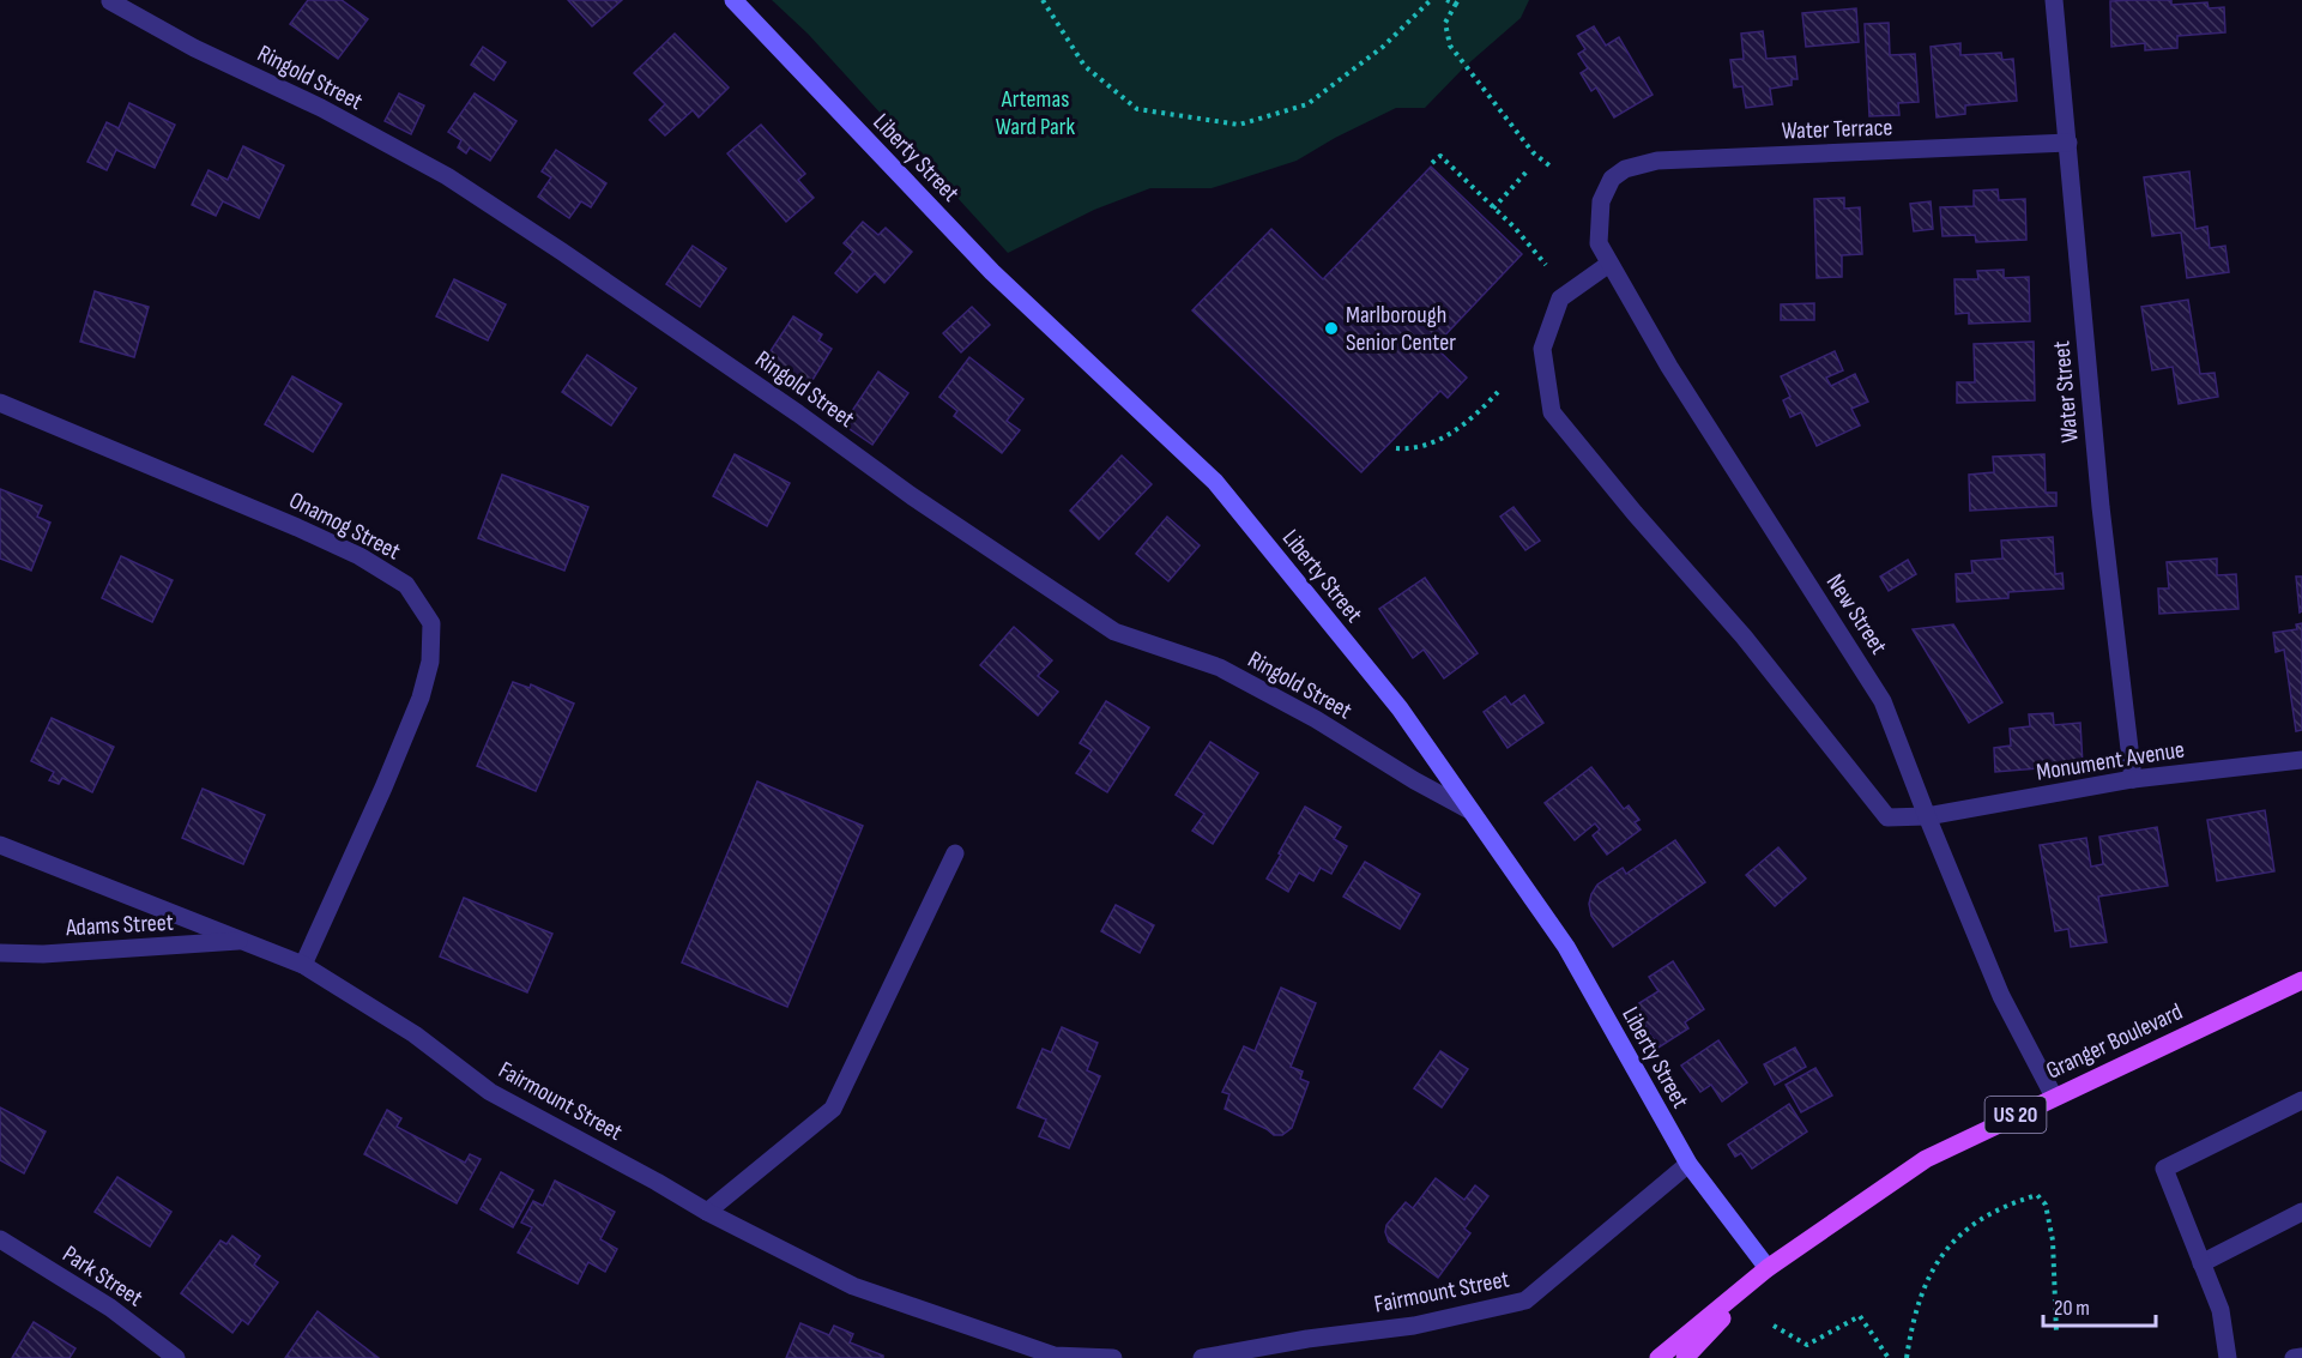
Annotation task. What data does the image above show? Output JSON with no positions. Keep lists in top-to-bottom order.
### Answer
{
  "streets": {
    "main road": ["Granger Boulevard", "US 20"],
    "street": [
      "Ringold Street",
      "Water Terrace",
      "Liberty Street",
      "Water Street",
      "Onamog Street",
      "New Street",
      "Monument Avenue",
      "Adams Street",
      "Fairmount Street",
      "Park Street"
    ]
  },
  "crossings": [
    ["Ringold Street", "Liberty Street"],
    ["Water Terrace", "Water Street"],
    ["Water Terrace", "New Street"],
    ["Liberty Street", "Granger Boulevard"],
    ["Liberty Street", "Fairmount Street"],
    ["Water Street", "Monument Avenue"],
    ["Onamog Street", "Fairmount Street"],
    ["New Street", "Monument Avenue"],
    ["New Street", "Granger Boulevard"],
    ["Adams Street", "Fairmount Street"],
    ["Granger Boulevard", "US 20"]
  ],
  "parks": ["Artemas Ward Park"],
  "places": ["Marlborough Senior Center"],
  "scale_bar": "20 m"
}
